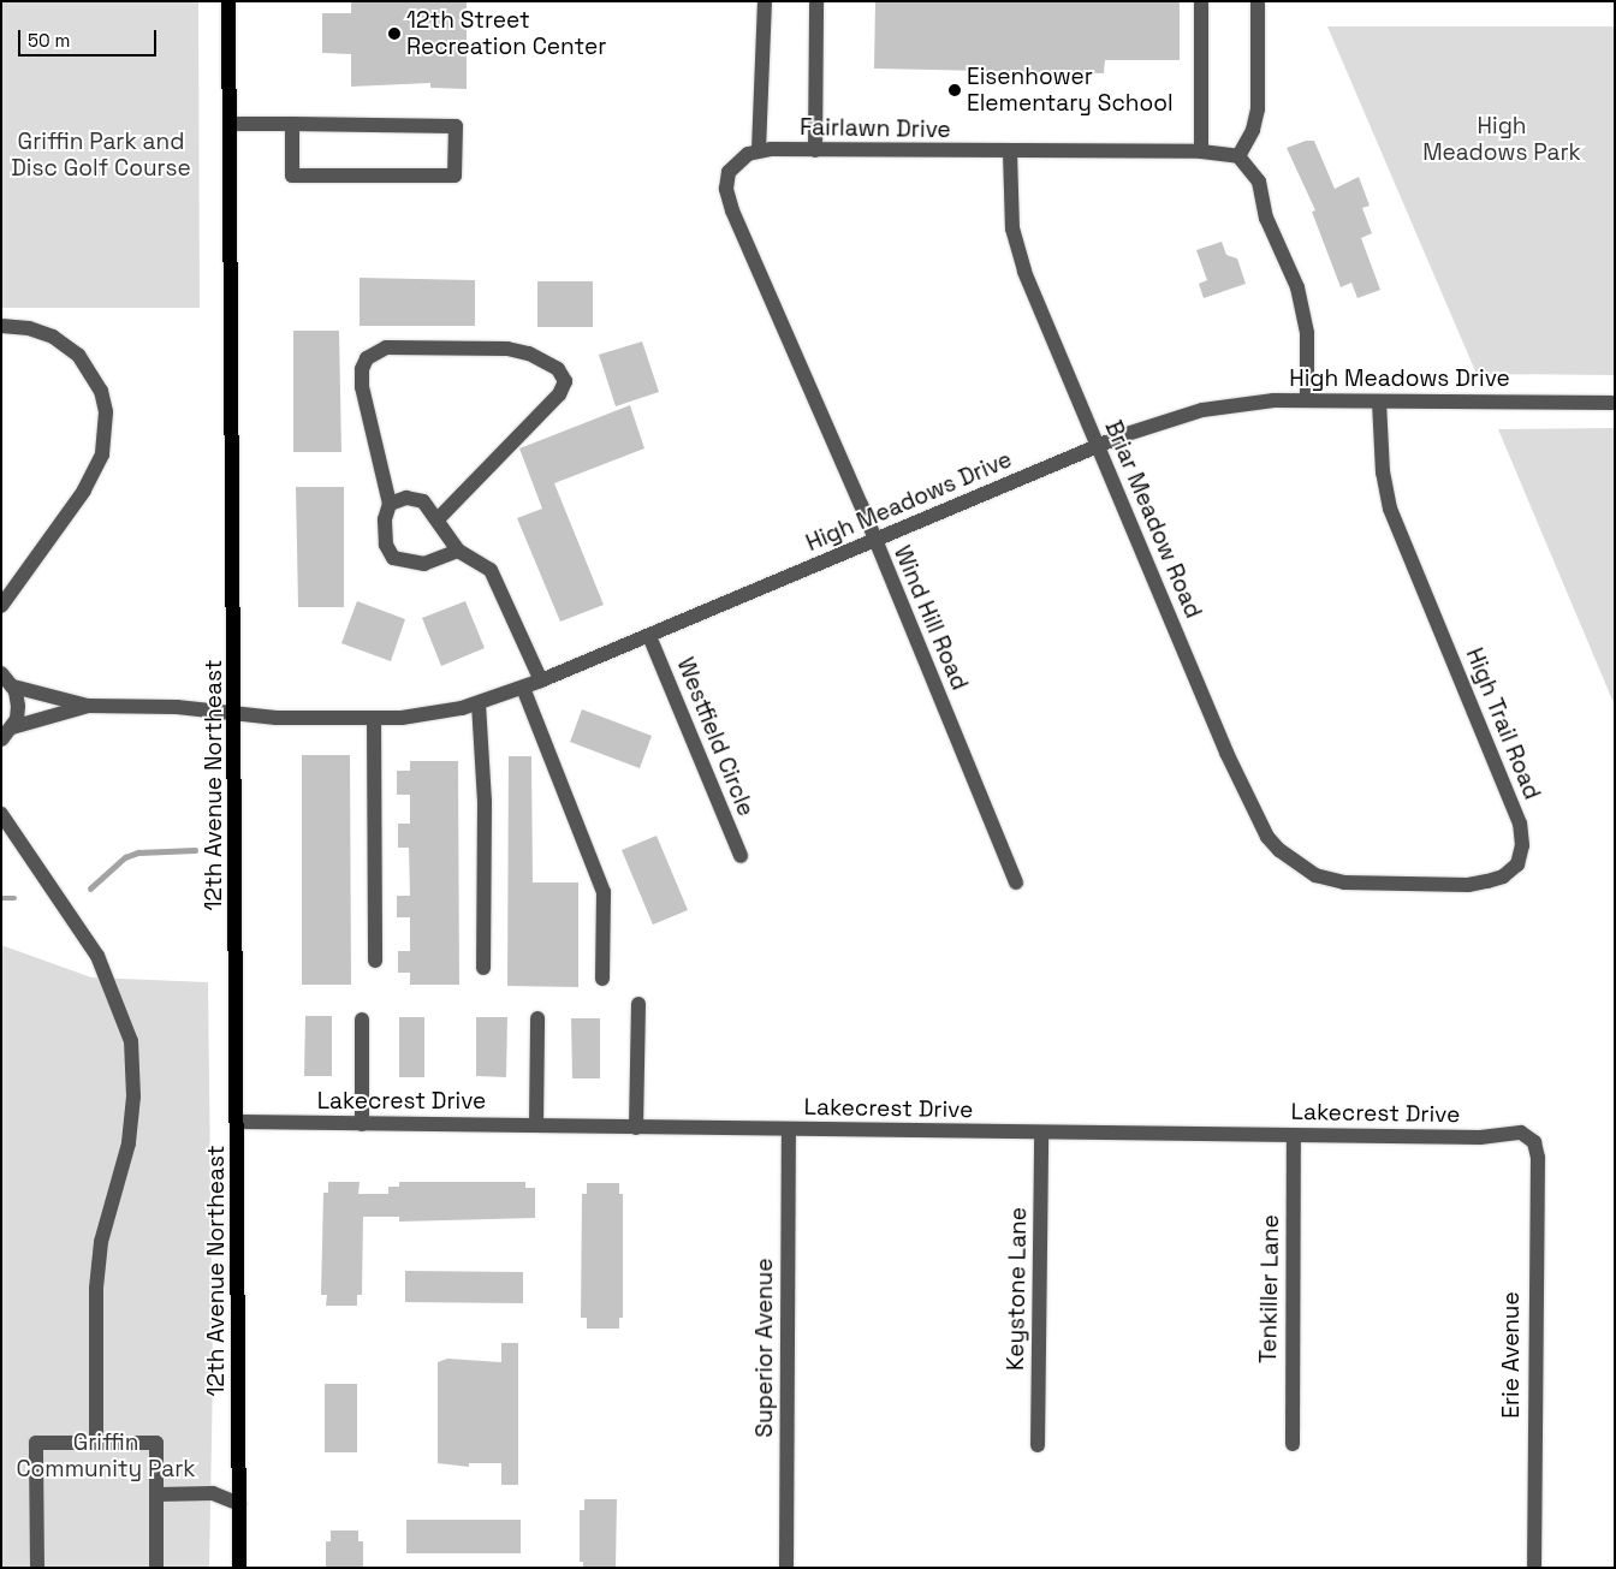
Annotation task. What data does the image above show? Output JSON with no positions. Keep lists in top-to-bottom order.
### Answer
{
  "streets": {
    "main road": ["12th Avenue Northeast"],
    "street": [
      "Fairlawn Drive",
      "High Meadows Drive",
      "Briar Meadow Road",
      "Wind Hill Road",
      "High Trail Road",
      "Westfield Circle",
      "Lakecrest Drive",
      "Keystone Lane",
      "Tenkiller Lane",
      "Superior Avenue",
      "Erie Avenue"
    ]
  },
  "crossings": [
    ["Fairlawn Drive", "Briar Meadow Road"],
    ["Fairlawn Drive", "Wind Hill Road"],
    ["High Meadows Drive", "Briar Meadow Road"],
    ["High Meadows Drive", "Wind Hill Road"],
    ["High Meadows Drive", "High Trail Road"],
    ["High Meadows Drive", "Westfield Circle"],
    ["High Meadows Drive", "12th Avenue Northeast"],
    ["Briar Meadow Road", "High Trail Road"],
    ["12th Avenue Northeast", "Lakecrest Drive"],
    ["Lakecrest Drive", "Keystone Lane"],
    ["Lakecrest Drive", "Tenkiller Lane"],
    ["Lakecrest Drive", "Superior Avenue"],
    ["Lakecrest Drive", "Erie Avenue"]
  ],
  "parks": ["High Meadows Park", "Griffin Park and Disc Golf Course", "Griffin Community Park"],
  "places": ["12th Street Recreation Center", "Eisenhower Elementary School"],
  "scale_bar": "50 m"
}
